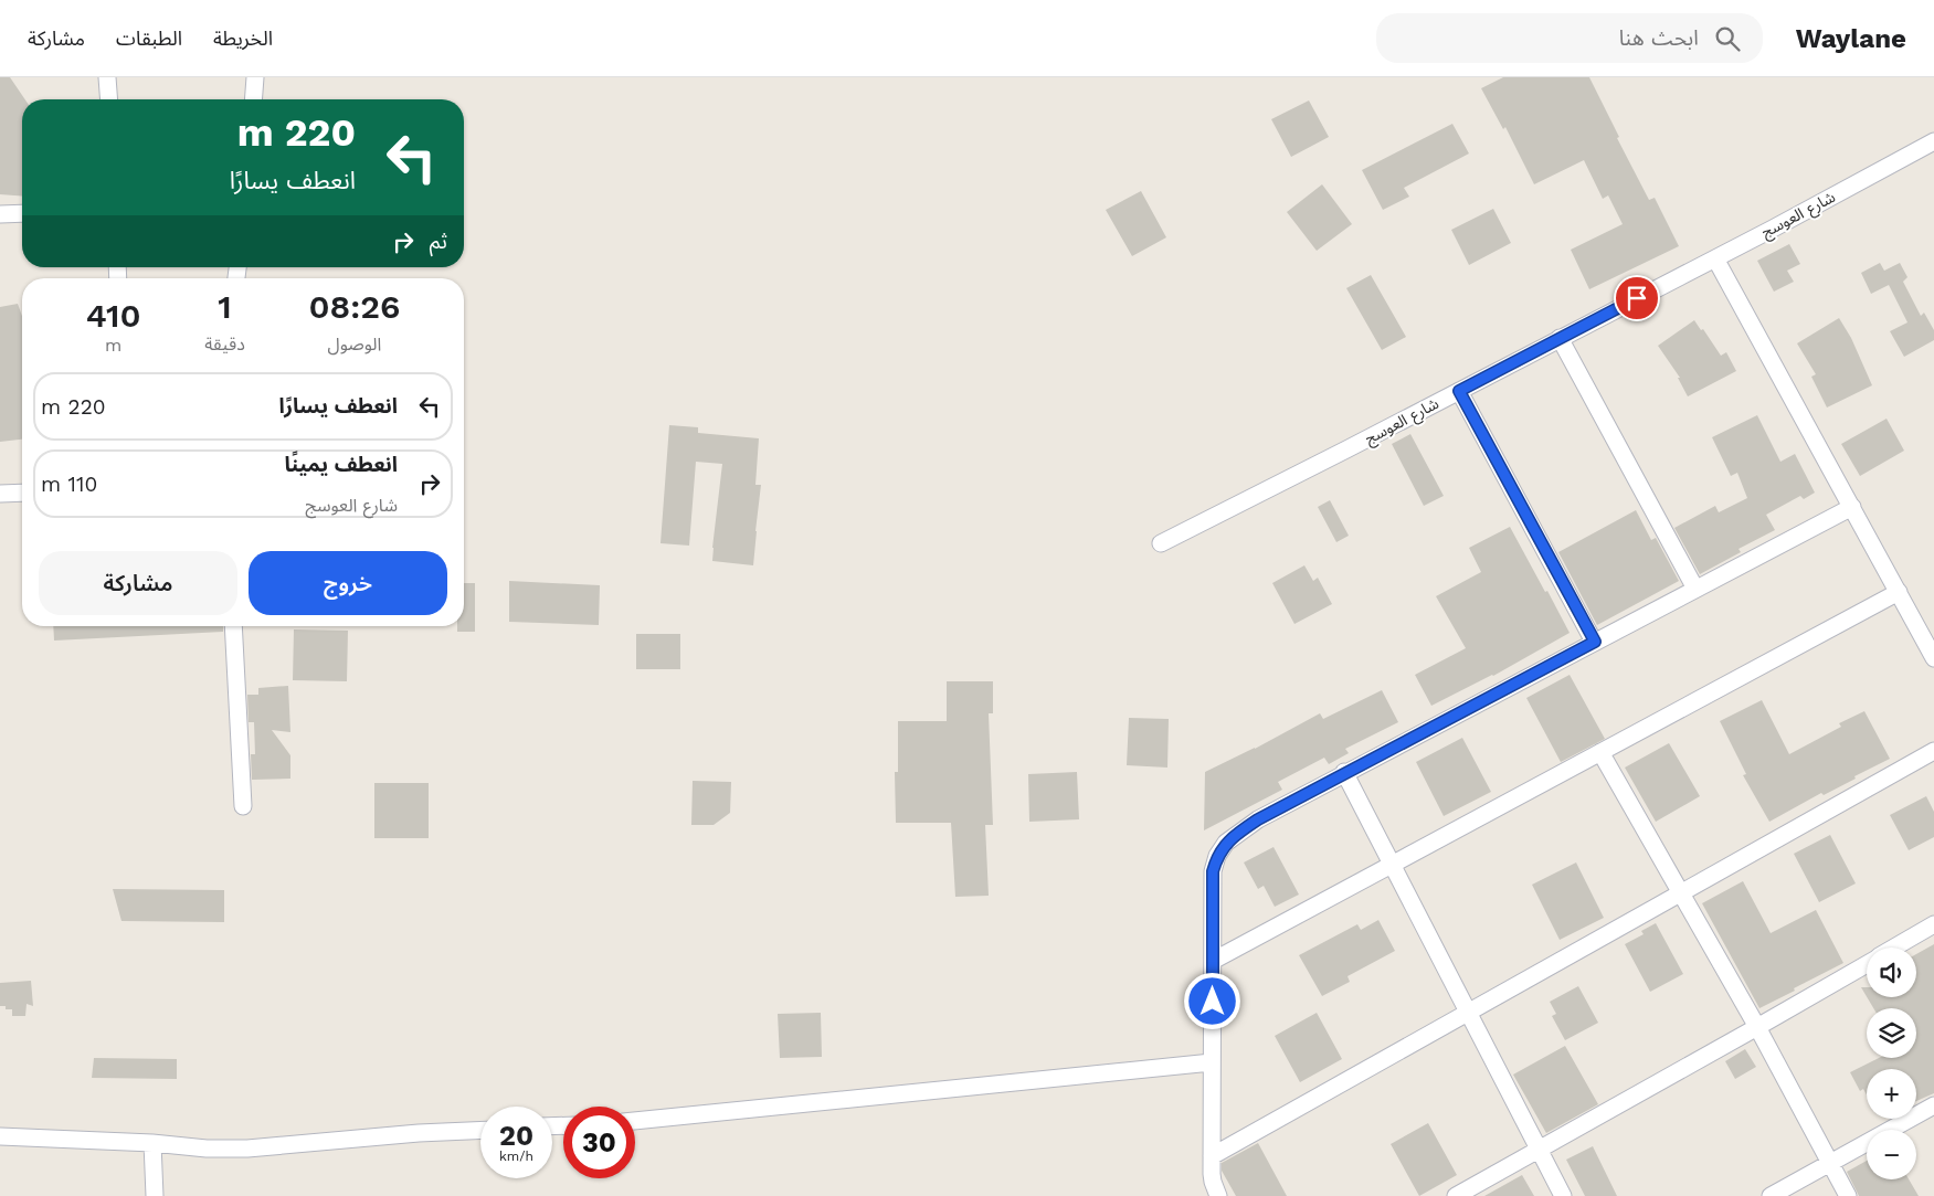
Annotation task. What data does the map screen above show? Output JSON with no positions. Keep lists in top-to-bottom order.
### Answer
{
  "streets": {
    "street": ["شارع العوسج"]
  },
  "page": {
    "header": "Waylane",
    "search": "ابحث هنا",
    "nav": ["الخريطة", "الطبقات", "مشاركة"],
    "turn": ["220 m", "انعطف يسارًا"],
    "then": "ثم",
    "eta": [
      "08:26",
      "الوصول",
      "1",
      "دقيقة",
      "410",
      "m"
    ],
    "list": [
      {
        "name": "انعطف يسارًا",
        "value": "220 m"
      },
      {
        "name": "انعطف يمينًا",
        "note": "شارع العوسج",
        "value": "110 m"
      }
    ],
    "buttons": ["خروج", "مشاركة"],
    "map_buttons": ["+", "−"],
    "speed": "20 km/h",
    "limit": "30"
  }
}
